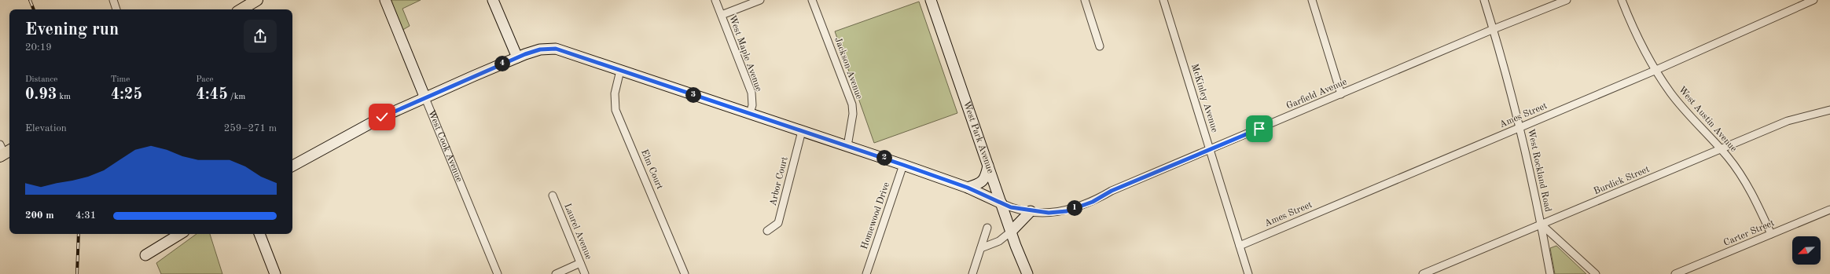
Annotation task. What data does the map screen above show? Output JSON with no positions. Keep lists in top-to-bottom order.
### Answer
{
  "streets": {
    "street": [
      "West Maple Avenue",
      "Jackson Avenue",
      "Garfield Avenue",
      "McKinley Avenue",
      "Ames Street",
      "West Austin Avenue",
      "West Park Avenue",
      "West Cook Avenue",
      "Elm Court",
      "West Rockland Road",
      "Burdick Street",
      "Arbor Court",
      "Homewood Drive",
      "Laurel Avenue",
      "Carter Street"
    ]
  },
  "crossings": [
    ["Garfield Avenue", "McKinley Avenue"],
    ["Garfield Avenue", "West Park Avenue"],
    ["Garfield Avenue", "West Rockland Road"],
    ["McKinley Avenue", "Ames Street"],
    ["Ames Street", "West Austin Avenue"],
    ["Ames Street", "West Rockland Road"],
    ["West Austin Avenue", "Burdick Street"],
    ["West Austin Avenue", "Carter Street"],
    ["West Rockland Road", "Burdick Street"]
  ],
  "north": "bottom left",
  "page": {
    "heading": ["Evening run", "20:19"],
    "pins": [
      "4",
      "3",
      "2",
      "1"
    ],
    "stats": [
      ["Distance", "0.93 km"],
      ["Time", "4:25"],
      ["Pace", "4:45 /km"]
    ],
    "chart": ["Elevation", "259–271 m"],
    "list": [
      {
        "name": "200 m",
        "note": "4:31"
      }
    ]
  }
}
